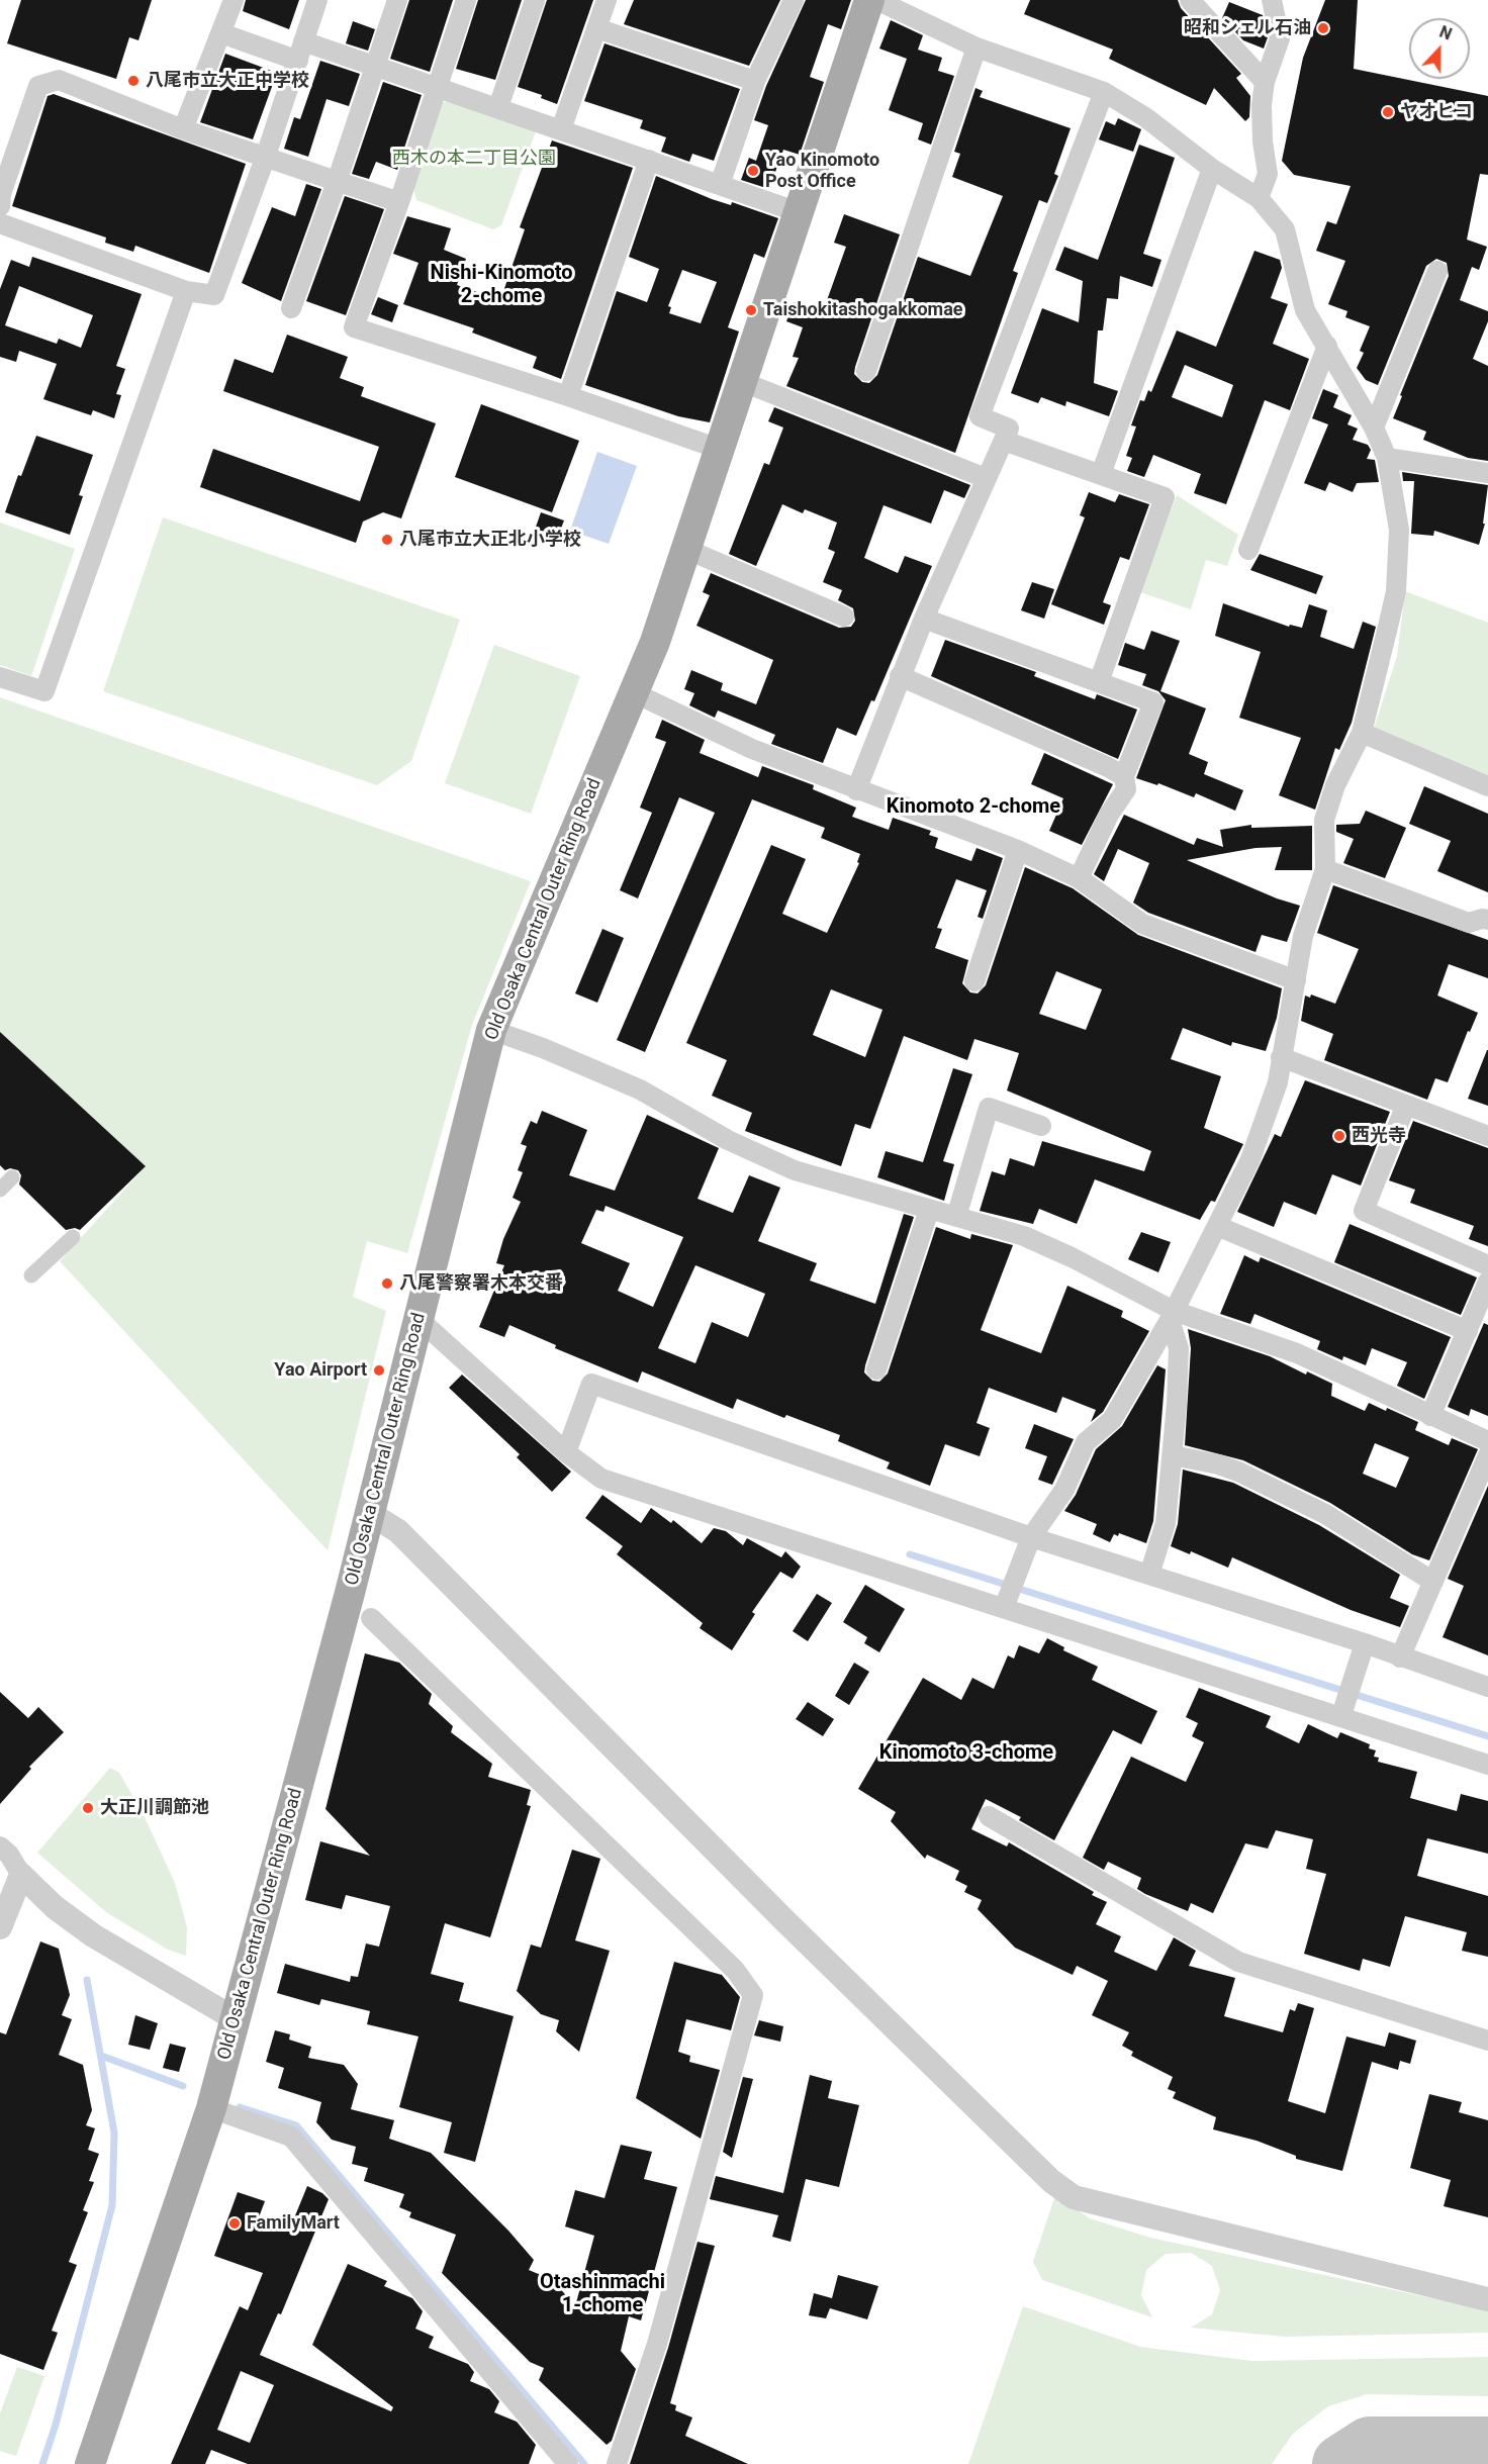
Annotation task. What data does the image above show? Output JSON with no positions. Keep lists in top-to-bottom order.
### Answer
{
  "streets": {
    "main road": ["Old Osaka Central Outer Ring Road"]
  },
  "districts": [
    "Nishi-Kinomoto 2-chome",
    "Kinomoto 2-chome",
    "Kinomoto 3-chome",
    "Otashinmachi 1-chome"
  ],
  "parks": ["西木の本二丁目公園"],
  "places": [
    "昭和シェル石油",
    "八尾市立大正中学校",
    "ヤオヒコ",
    "Yao Kinomoto Post Office",
    "Taishokitashogakkomae",
    "八尾市立大正北小学校",
    "西光寺",
    "八尾警察署木本交番",
    "Yao Airport",
    "大正川調節池",
    "FamilyMart"
  ],
  "north": "top"
}
